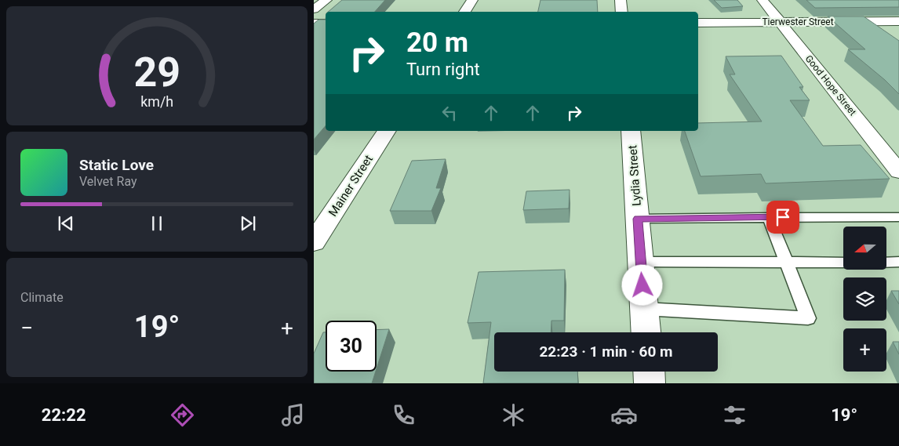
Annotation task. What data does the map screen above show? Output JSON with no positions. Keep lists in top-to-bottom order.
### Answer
{
  "streets": {
    "street": [
      "Tierwester Street",
      "Good Hope Street",
      "Lydia Street",
      "Mainer Street"
    ]
  },
  "crossings": [
    ["Tierwester Street", "Good Hope Street"]
  ],
  "north": "left",
  "page": {
    "turn": ["20 m", "Turn right"],
    "song": ["Static Love", "Velvet Ray"],
    "map_buttons": "+",
    "tile": "Climate",
    "heat": ["−", "19°", "+"],
    "limit": "30",
    "trip": "22:23 · 1 min · 60 m",
    "tabs": ["22:22", "19°"],
    "gauge": ["29", "km/h"]
  }
}
